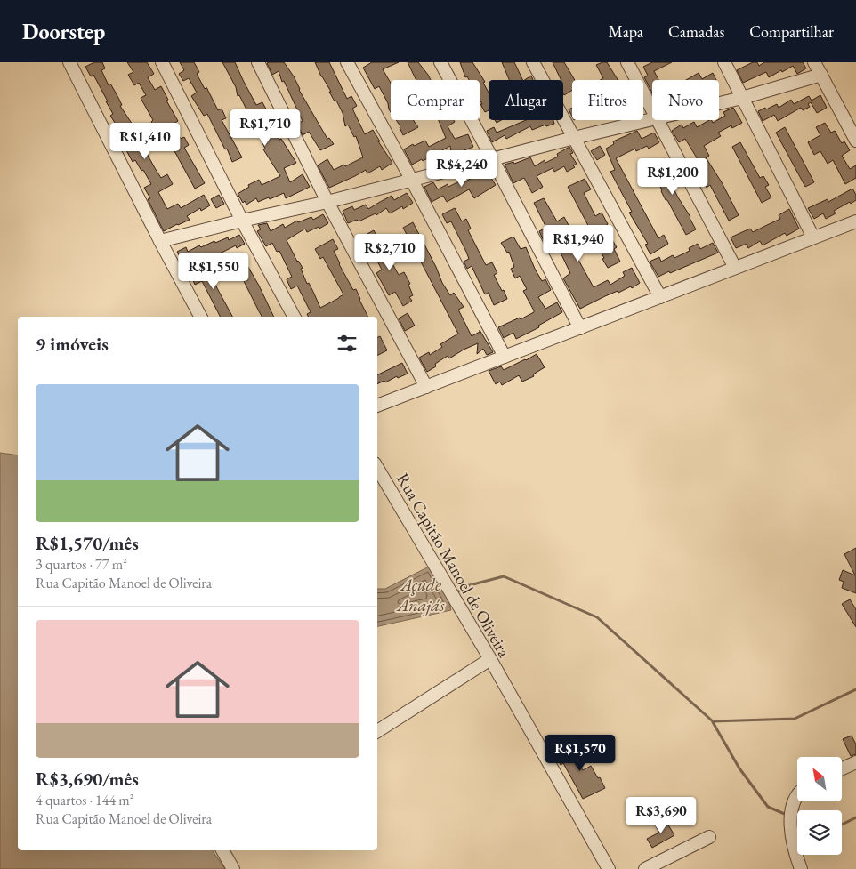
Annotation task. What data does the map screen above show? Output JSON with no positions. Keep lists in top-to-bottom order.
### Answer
{
  "streets": {
    "street": ["Rua Capitão Manoel de Oliveira"]
  },
  "water": ["Açude Anajás"],
  "north": "top left",
  "page": {
    "header": "Doorstep",
    "nav": ["Mapa", "Camadas", "Compartilhar"],
    "chip": [
      "Comprar",
      "Alugar",
      "Filtros",
      "Novo"
    ],
    "price": [
      "R$1,710",
      "R$1,410",
      "R$4,240",
      "R$1,200",
      "R$1,940",
      "R$2,710",
      "R$1,550",
      "R$1,570",
      "R$3,690"
    ],
    "heading": "9 imóveis",
    "list": [
      {
        "name": "R$1,570/mês",
        "note": "3 quartos · 77 m² · Rua Capitão Manoel de Oliveira"
      },
      {
        "name": "R$3,690/mês",
        "note": "4 quartos · 144 m² · Rua Capitão Manoel de Oliveira"
      }
    ]
  }
}
